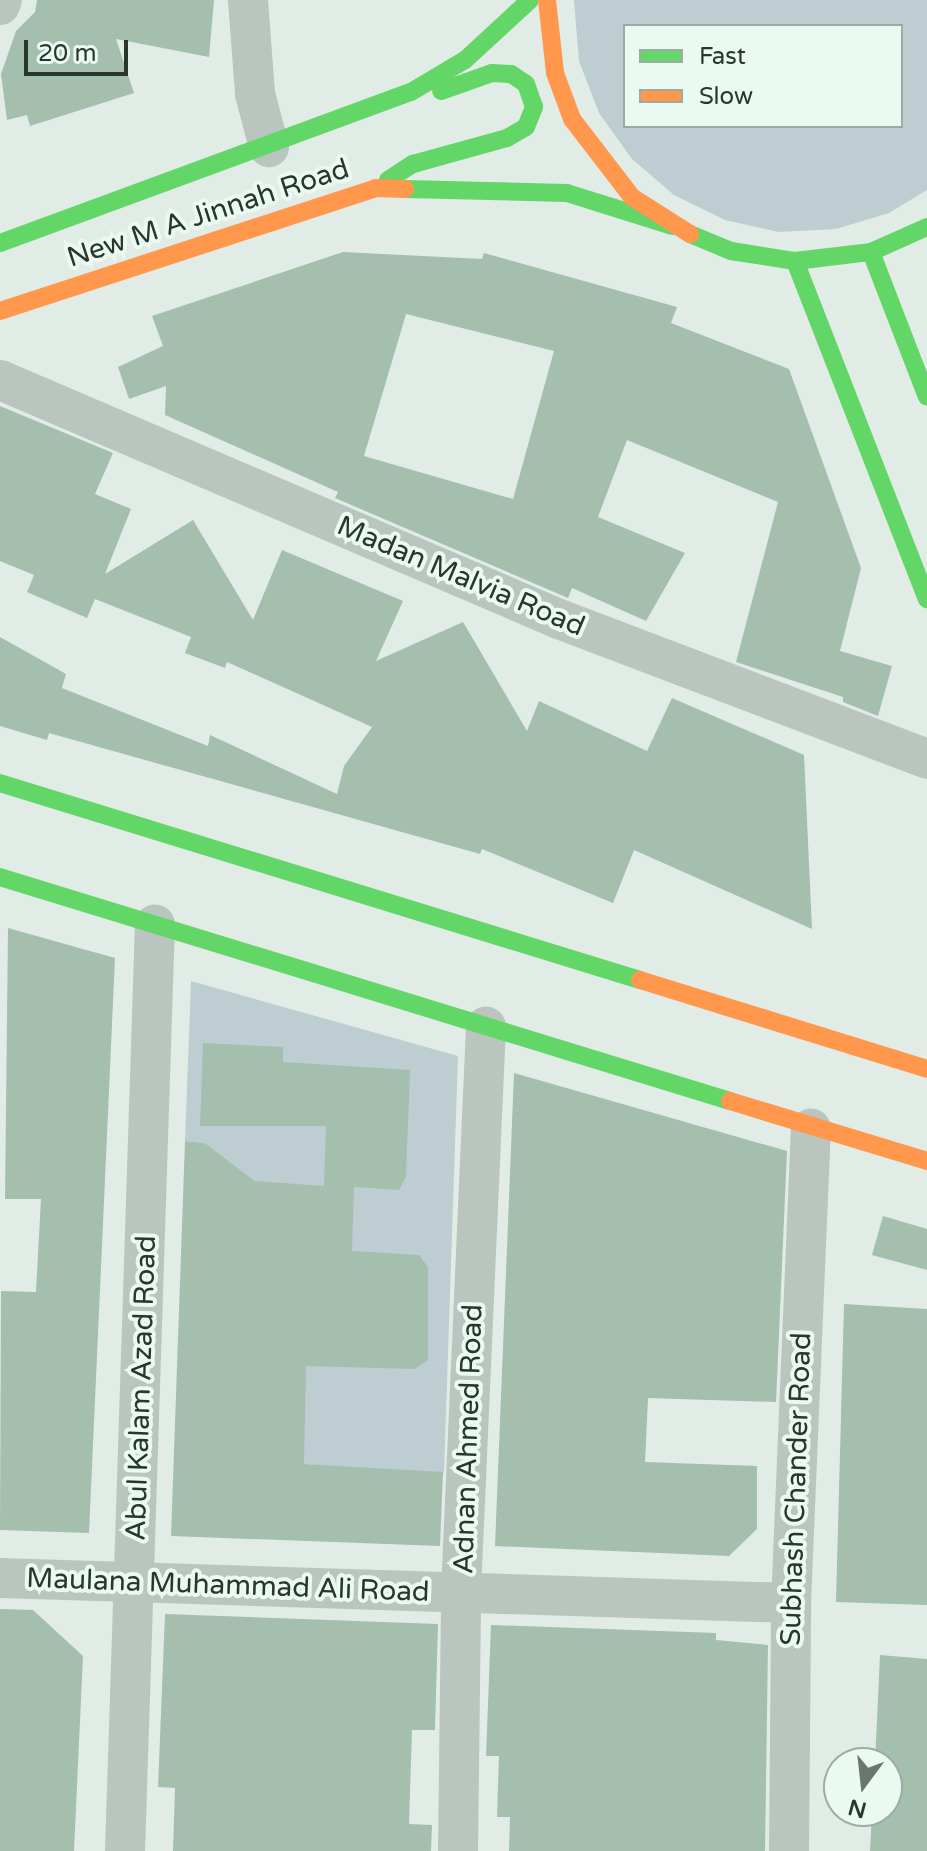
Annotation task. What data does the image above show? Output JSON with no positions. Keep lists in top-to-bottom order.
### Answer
{
  "streets": {
    "street": [
      "New M A Jinnah Road",
      "Madan Malvia Road",
      "Abul Kalam Azad Road",
      "Adnan Ahmed Road",
      "Subhash Chander Road",
      "Maulana Muhammad Ali Road"
    ]
  },
  "crossings": [
    ["Abul Kalam Azad Road", "Maulana Muhammad Ali Road"],
    ["Adnan Ahmed Road", "Maulana Muhammad Ali Road"],
    ["Subhash Chander Road", "Maulana Muhammad Ali Road"]
  ],
  "legend": ["Fast", "Slow"],
  "scale_bar": "20 m",
  "north": "bottom"
}
